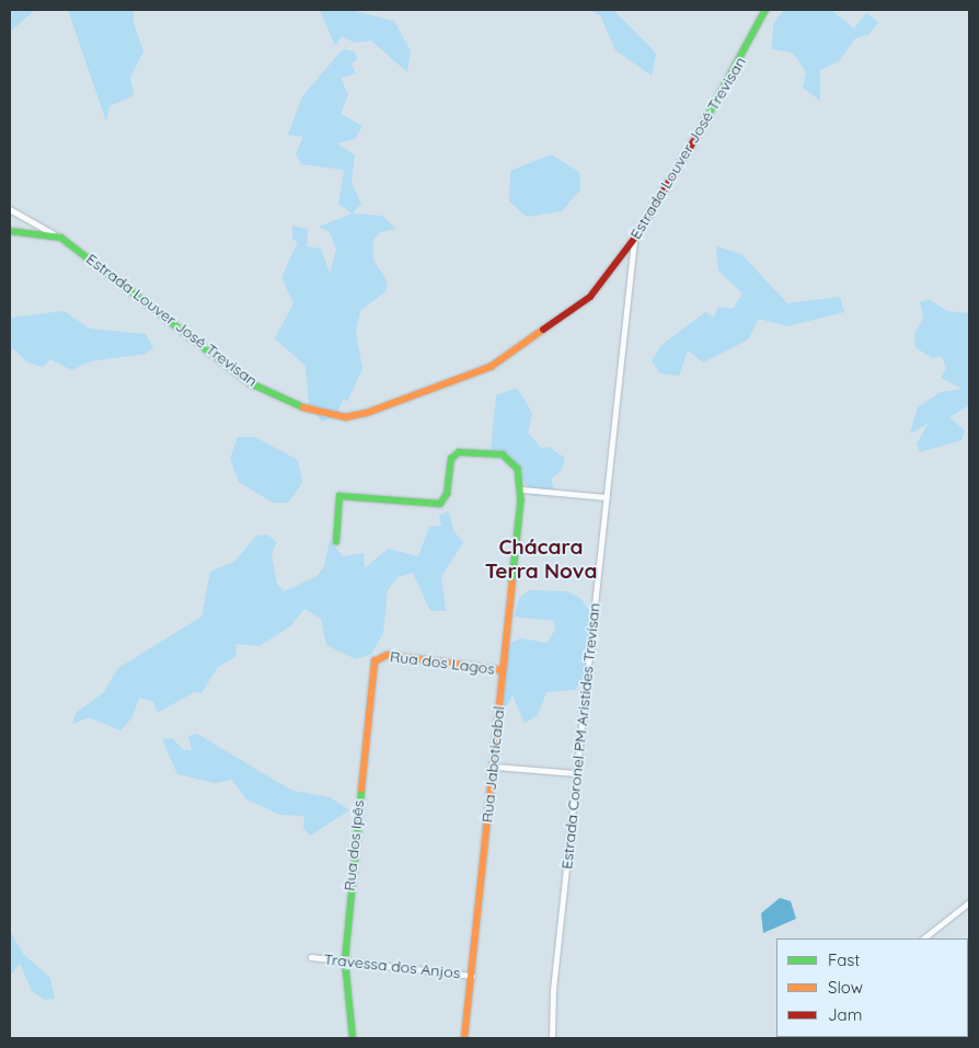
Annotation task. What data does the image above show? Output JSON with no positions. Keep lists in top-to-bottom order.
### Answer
{
  "streets": {
    "street": [
      "Estrada Louver José Trevisan",
      "Rua dos Lagos",
      "Estrada Coronel PM Aristides Trevisan",
      "Rua Jaboticabal",
      "Rua dos Ipês",
      "Travessa dos Anjos"
    ]
  },
  "crossings": [
    ["Estrada Louver José Trevisan", "Estrada Coronel PM Aristides Trevisan"],
    ["Rua dos Lagos", "Rua Jaboticabal"],
    ["Rua dos Lagos", "Rua dos Ipês"],
    ["Rua Jaboticabal", "Travessa dos Anjos"],
    ["Rua dos Ipês", "Travessa dos Anjos"]
  ],
  "districts": ["Chácara Terra Nova"],
  "legend": ["Fast", "Slow", "Jam"]
}
